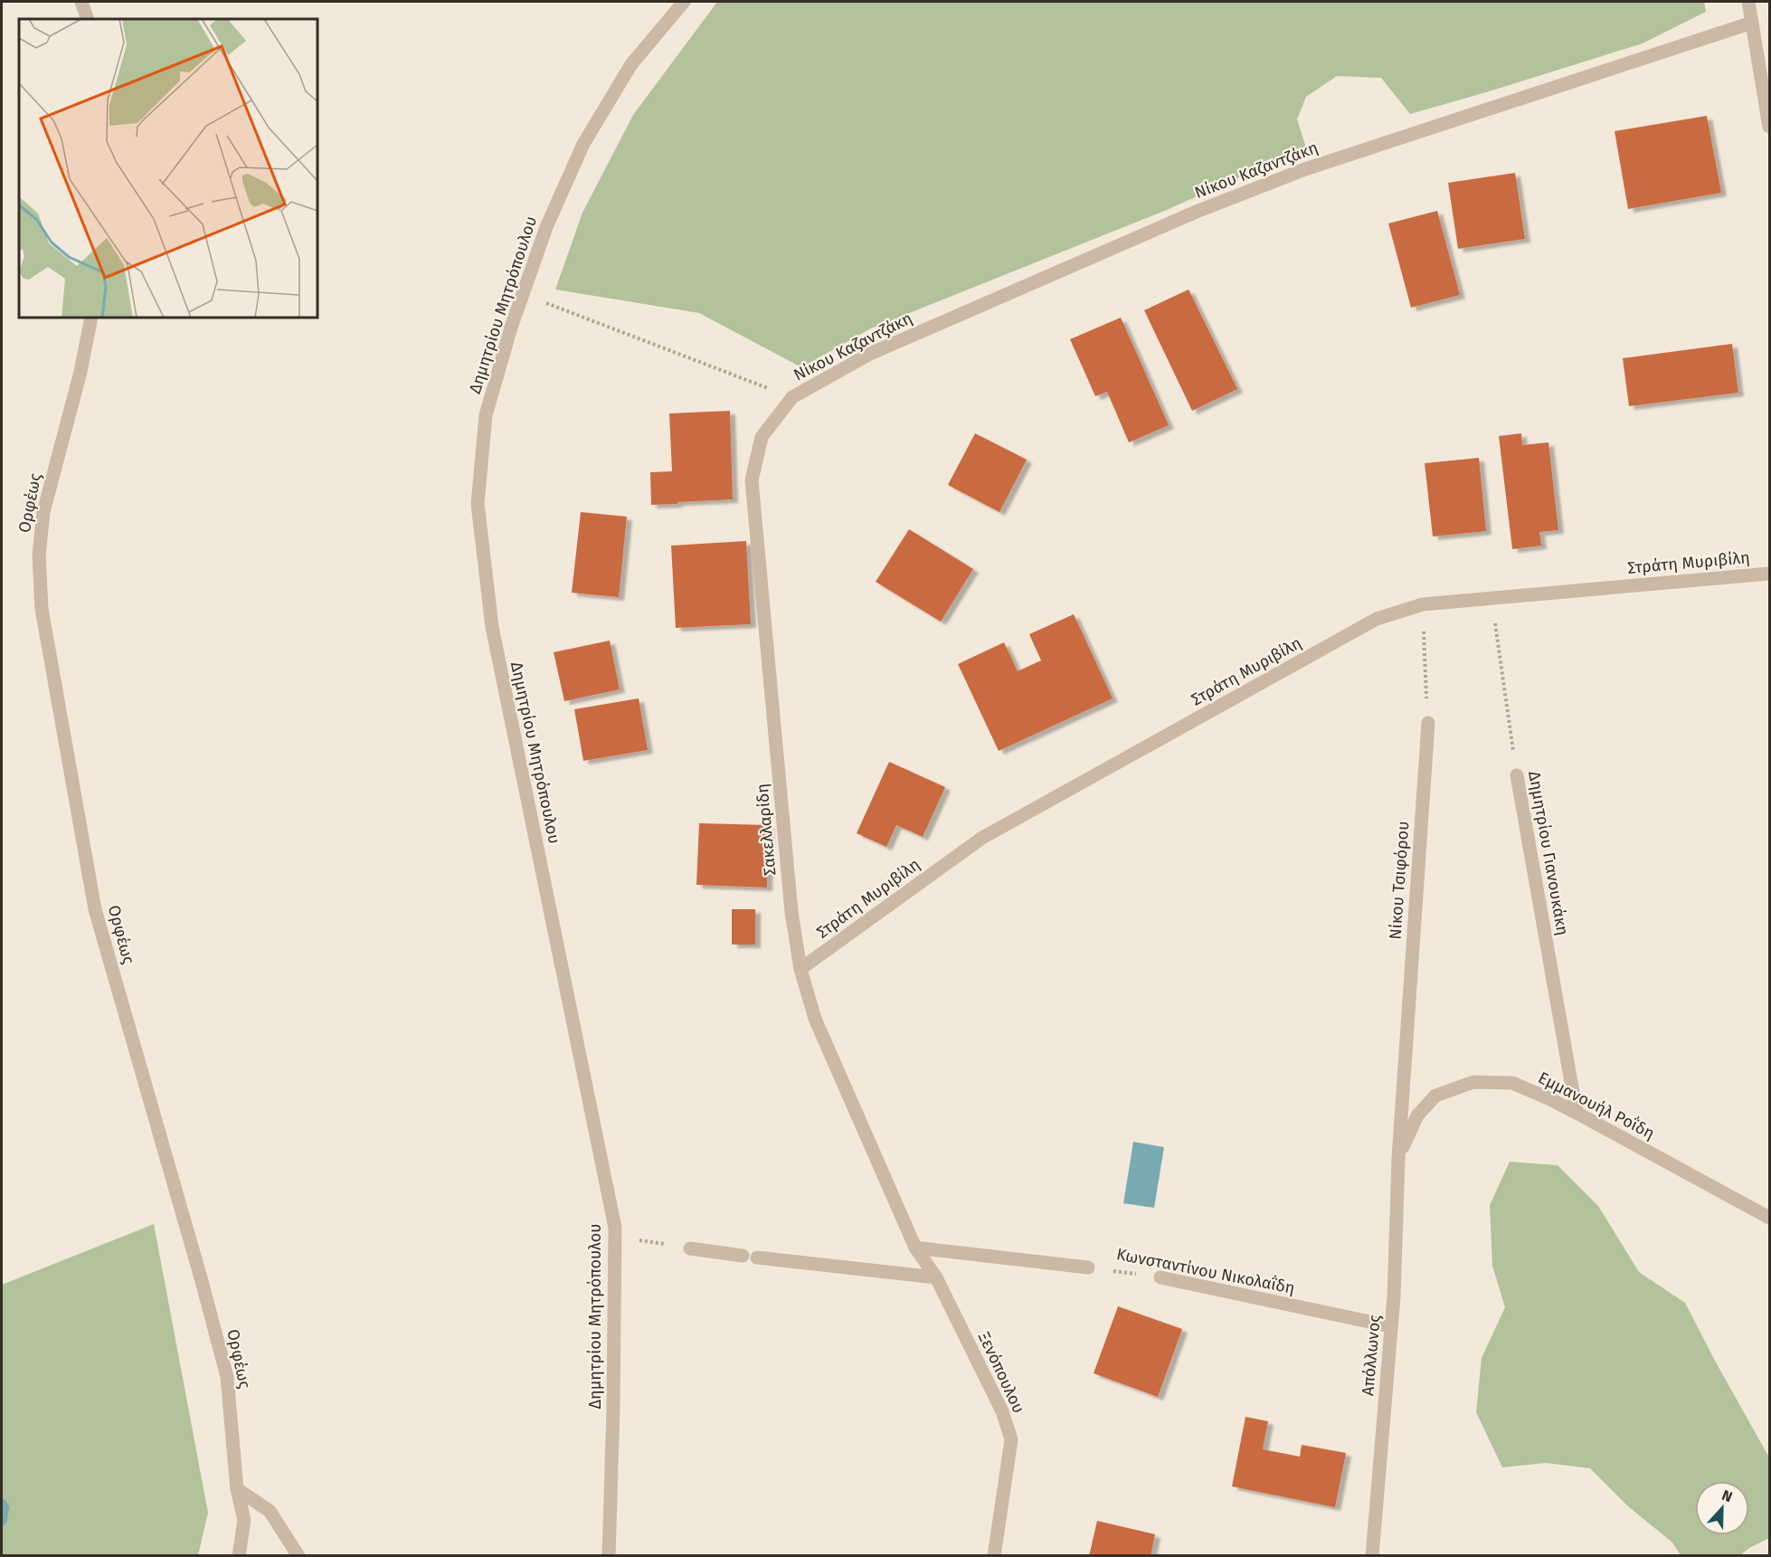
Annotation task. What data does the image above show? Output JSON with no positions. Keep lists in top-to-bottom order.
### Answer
{
  "streets": {
    "street": [
      "Νίκου Καζαντζάκη",
      "Δημητρίου Μητρόπουλου",
      "Ορφέως",
      "Στράτη Μυριβίλη",
      "Σακελλαρίδη",
      "Δημητρίου Γιανουκάκη",
      "Νίκου Τσιφόρου",
      "Εμμανουήλ Ροΐδη",
      "Κωνσταντίνου Νικολαΐδη",
      "Απόλλωνος",
      "Ξενόπουλου"
    ]
  },
  "crossings": [
    ["Νίκου Καζαντζάκη", "Σακελλαρίδη"],
    ["Στράτη Μυριβίλη", "Σακελλαρίδη"],
    ["Στράτη Μυριβίλη", "Δημητρίου Γιανουκάκη"],
    ["Σακελλαρίδη", "Ξενόπουλου"],
    ["Δημητρίου Γιανουκάκη", "Εμμανουήλ Ροΐδη"],
    ["Νίκου Τσιφόρου", "Εμμανουήλ Ροΐδη"],
    ["Νίκου Τσιφόρου", "Απόλλωνος"],
    ["Εμμανουήλ Ροΐδη", "Απόλλωνος"],
    ["Κωνσταντίνου Νικολαΐδη", "Απόλλωνος"]
  ],
  "north": "top"
}
